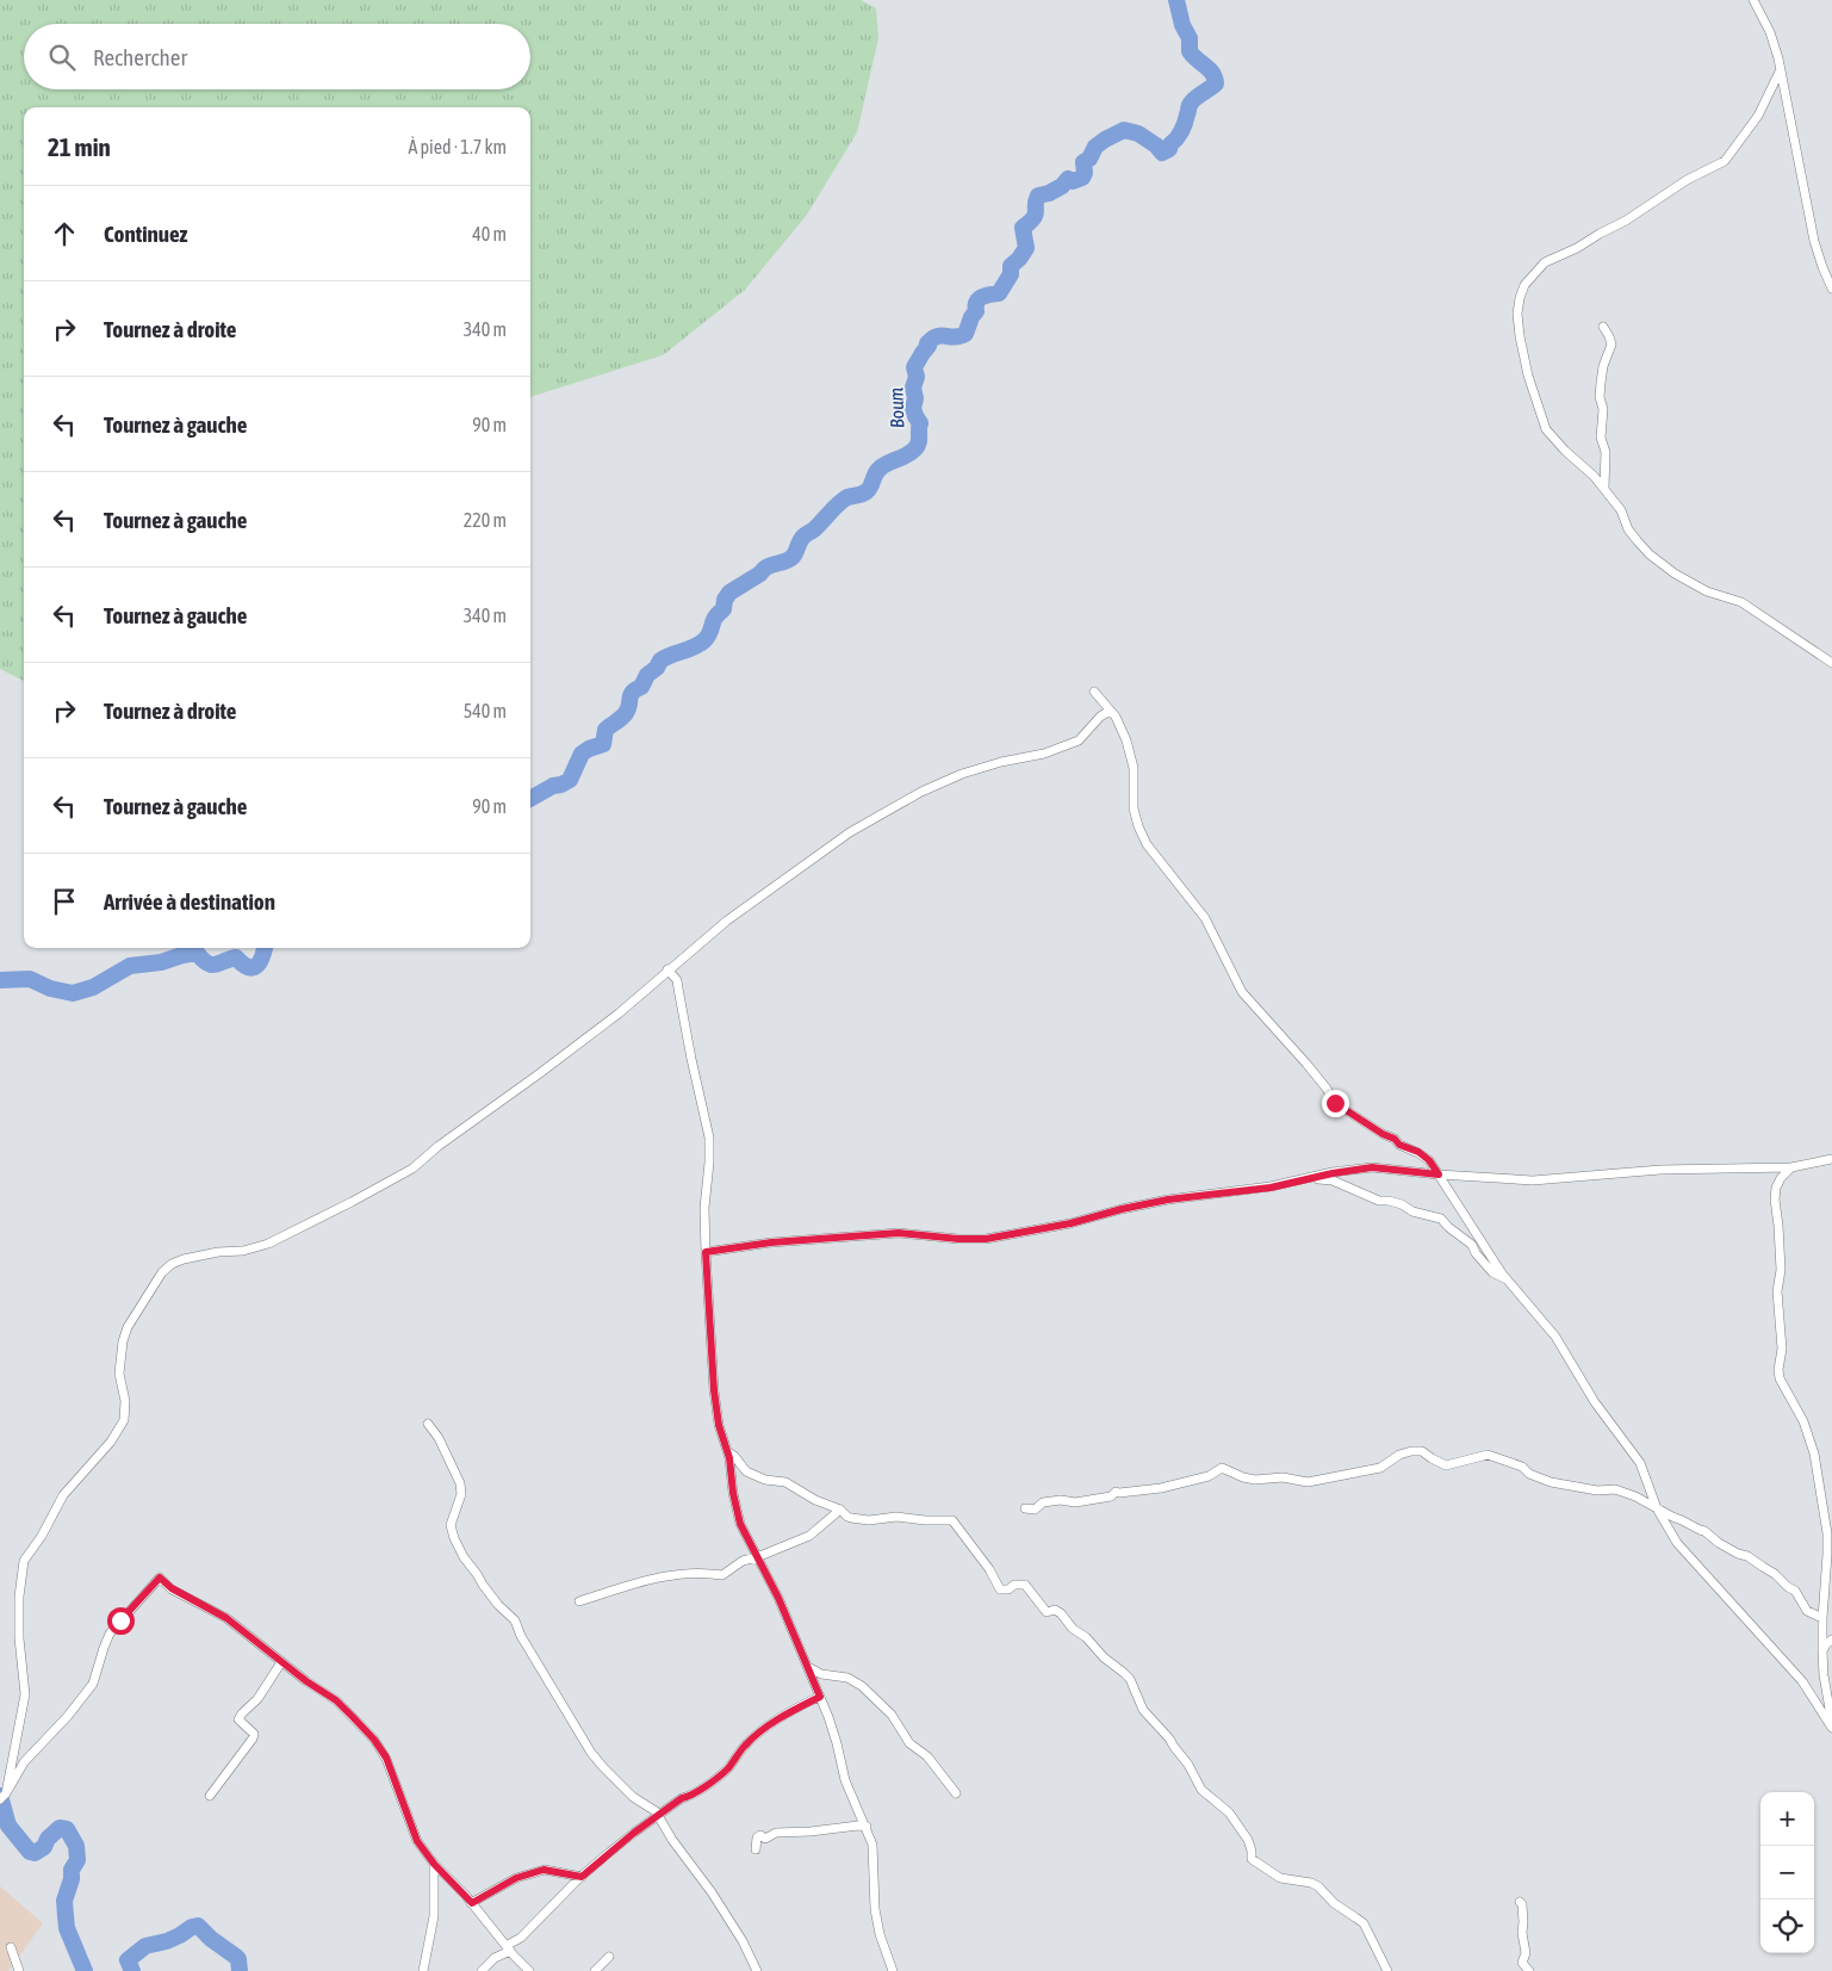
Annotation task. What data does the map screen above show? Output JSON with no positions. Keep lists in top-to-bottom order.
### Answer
{
  "water": ["Boum"],
  "page": {
    "search": "Rechercher",
    "heading": ["21 min", "À pied · 1.7 km"],
    "list": [
      ["Continuez", "40 m"],
      ["Tournez à droite", "340 m"],
      ["Tournez à gauche", "90 m"],
      ["Tournez à gauche", "220 m"],
      ["Tournez à gauche", "340 m"],
      ["Tournez à droite", "540 m"],
      ["Tournez à gauche", "90 m"],
      "Arrivée à destination"
    ],
    "map_buttons": ["+", "−"]
  }
}
